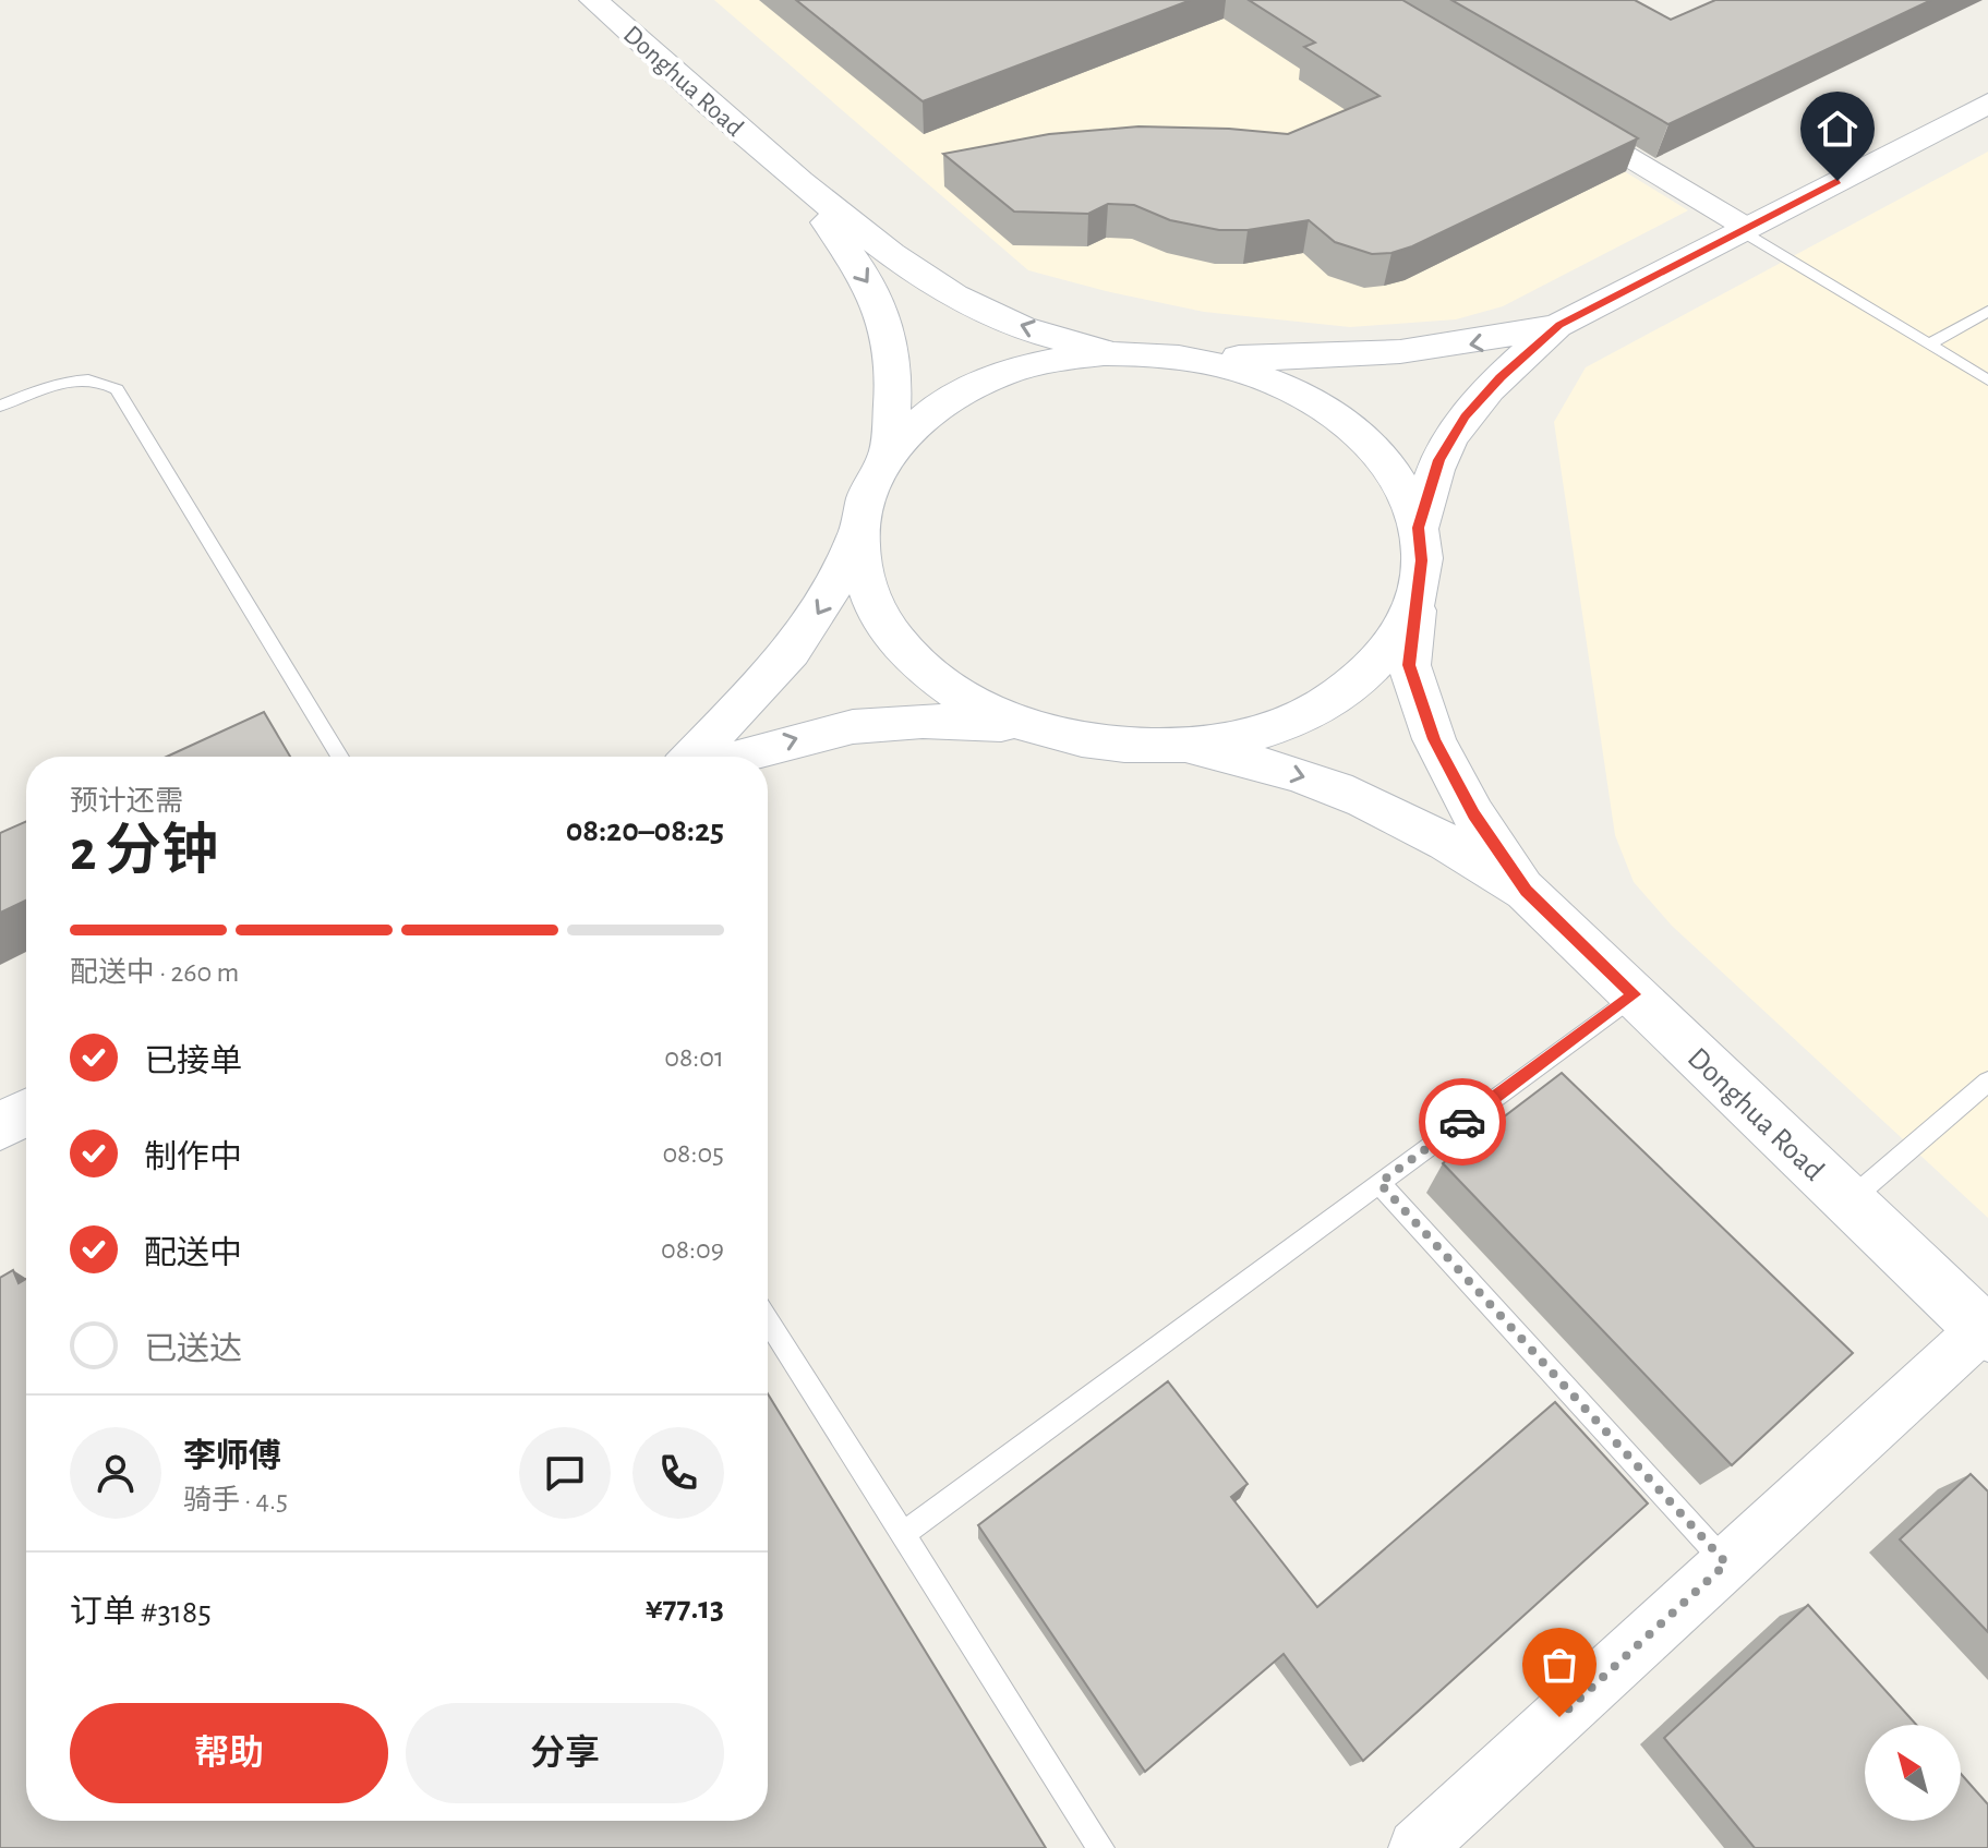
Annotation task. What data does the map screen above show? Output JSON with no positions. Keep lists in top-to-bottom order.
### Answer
{
  "streets": {
    "street": ["Donghua Road"]
  },
  "north": "top left",
  "page": {
    "heading": ["2 分钟", "预计还需", "08:20–08:25"],
    "panel": [
      "李师傅",
      "骑手 · 4.5",
      "订单 #3185",
      "¥77.13"
    ],
    "bar": "配送中 · 260 m",
    "list": [
      ["已接单", "08:01"],
      ["制作中", "08:05"],
      ["配送中", "08:09"],
      "已送达"
    ],
    "buttons": ["帮助", "分享"]
  }
}
